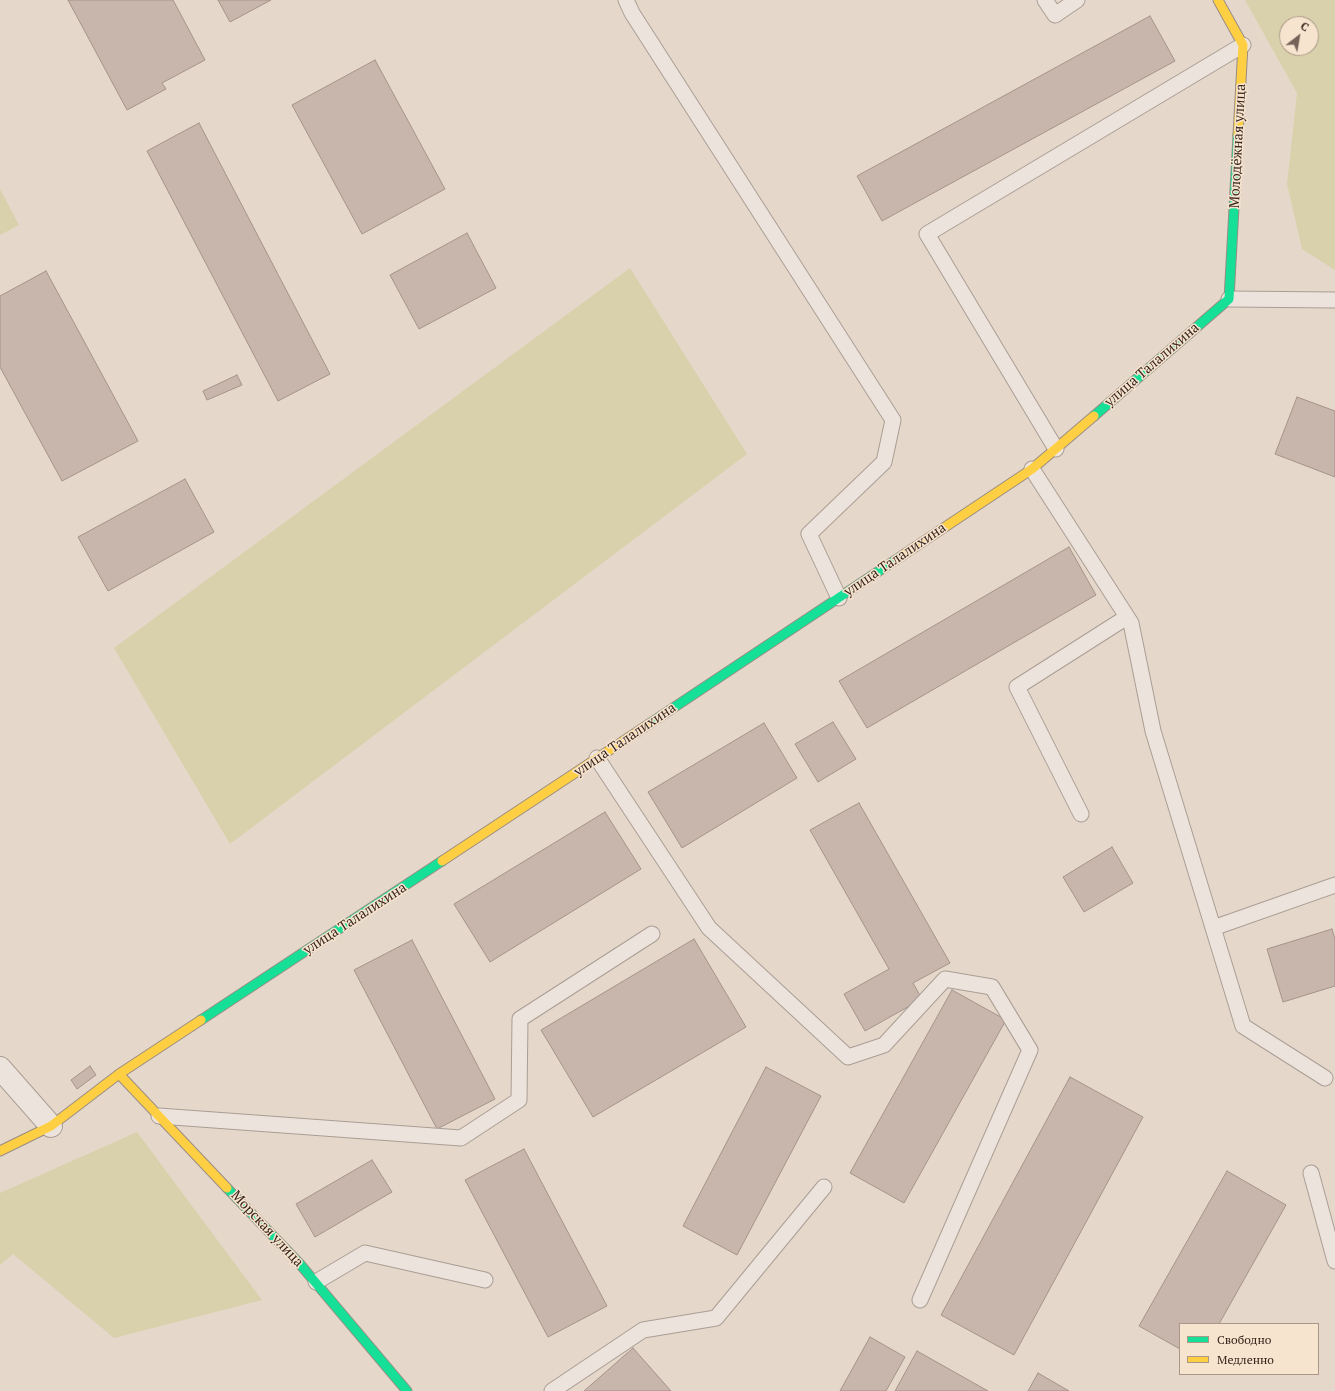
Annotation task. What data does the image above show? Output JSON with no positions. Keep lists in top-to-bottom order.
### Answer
{
  "streets": {
    "street": ["Молодёжная улица", "улица Талалихина", "Морская улица"]
  },
  "crossings": [
    ["Молодёжная улица", "улица Талалихина"],
    ["улица Талалихина", "Морская улица"]
  ],
  "legend": ["Свободно", "Медленно"],
  "north": "top right"
}
